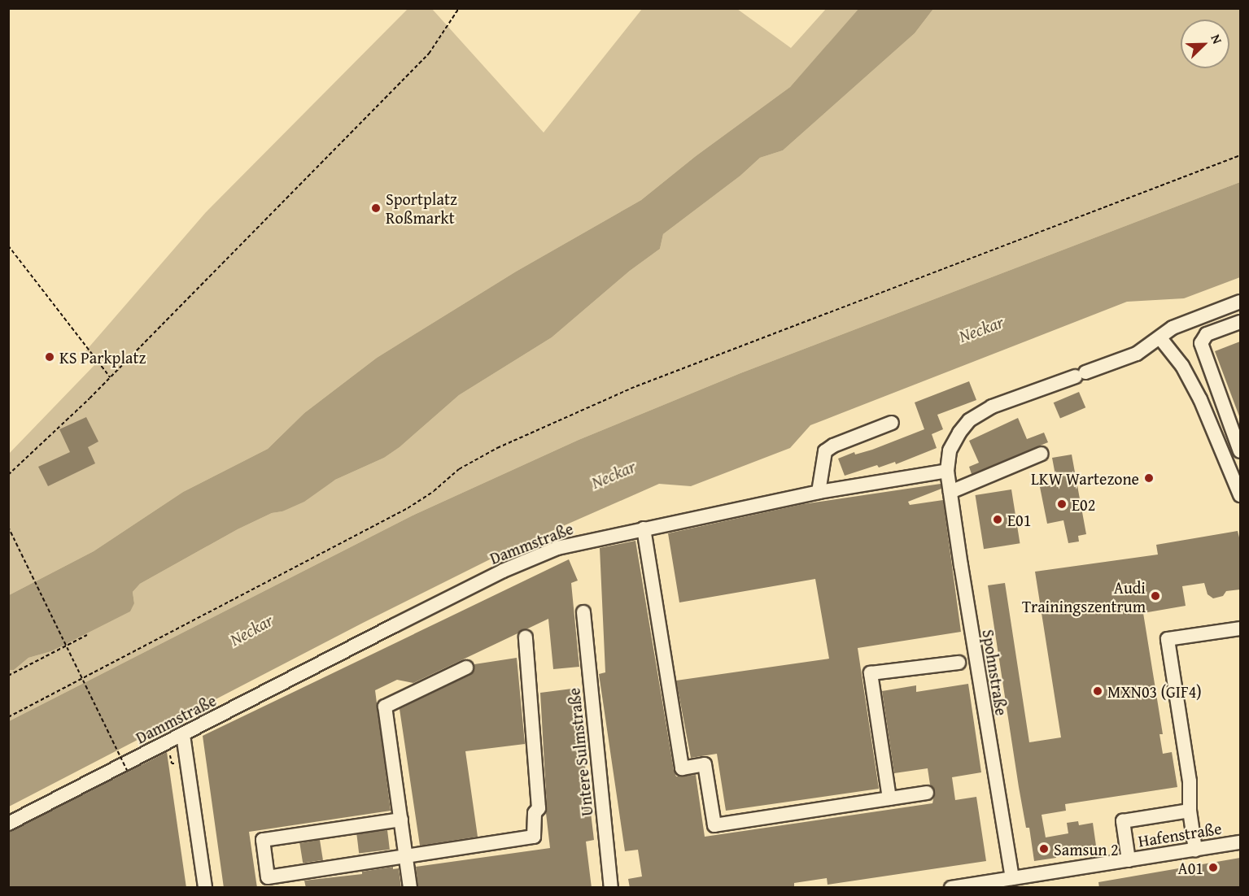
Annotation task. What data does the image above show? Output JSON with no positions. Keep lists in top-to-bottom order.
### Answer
{
  "streets": {
    "street": [
      "Dammstraße",
      "Spohnstraße",
      "Untere Sulmstraße",
      "Hafenstraße"
    ]
  },
  "crossings": [
    ["Dammstraße", "Spohnstraße"],
    ["Spohnstraße", "Hafenstraße"]
  ],
  "water": ["Neckar"],
  "places": [
    "Sportplatz Roßmarkt",
    "KS Parkplatz",
    "LKW Wartezone",
    "E02",
    "E01",
    "Audi Trainingszentrum",
    "MXN03 (GIF4)",
    "Samsun 2",
    "A01"
  ],
  "north": "top right"
}
